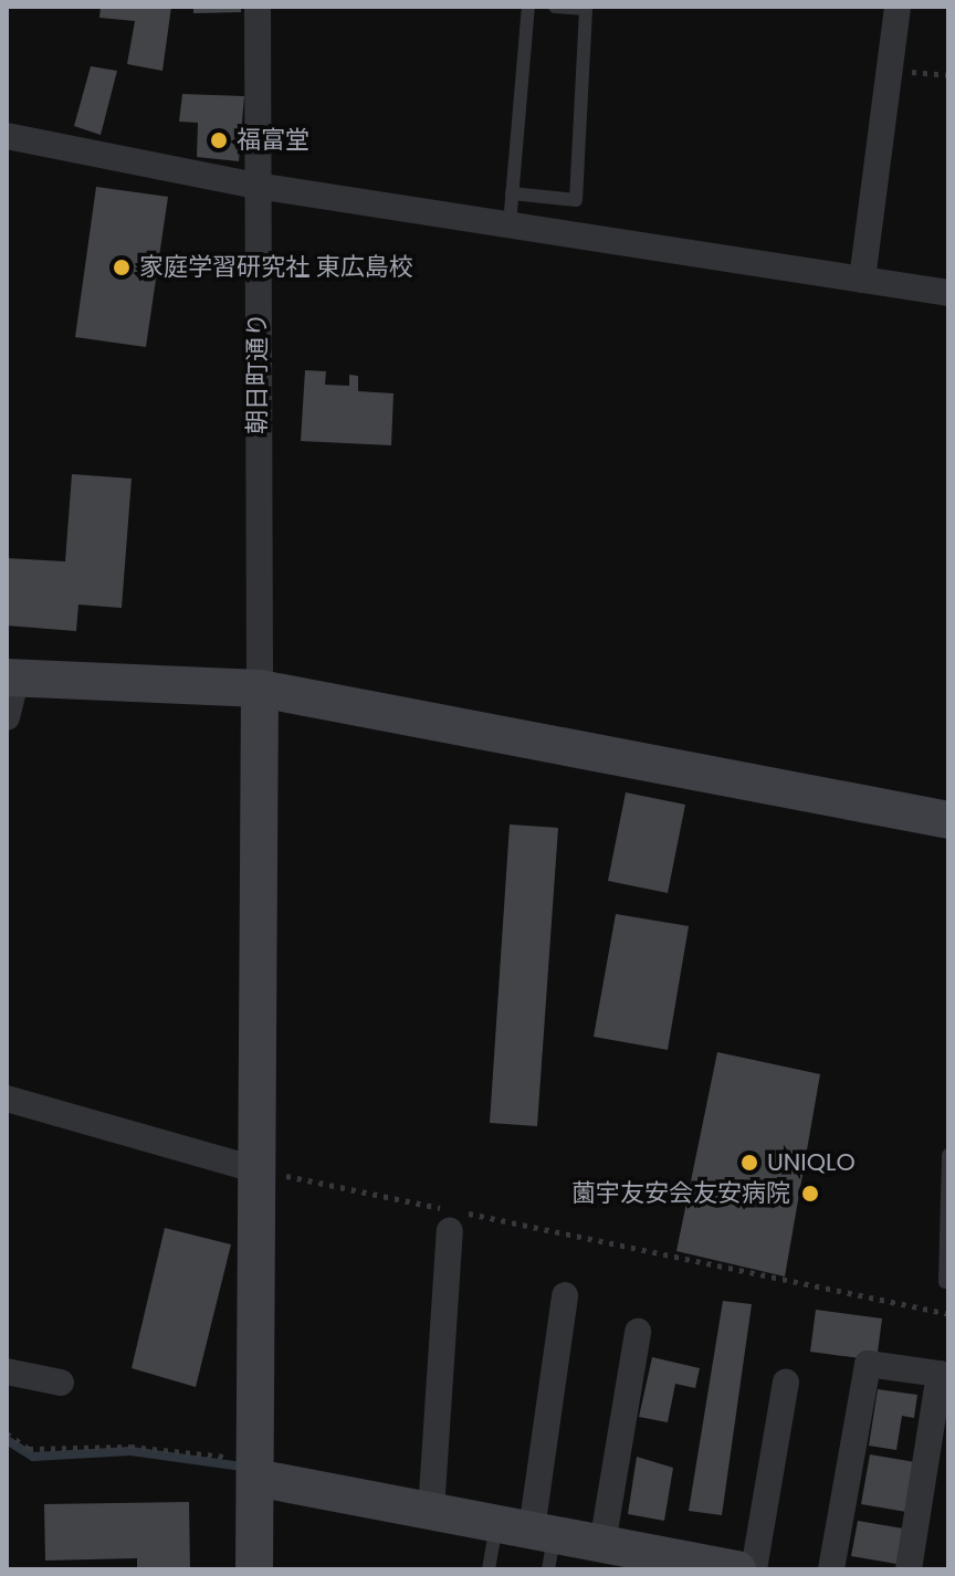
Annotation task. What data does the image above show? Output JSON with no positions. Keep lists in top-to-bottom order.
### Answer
{
  "streets": {
    "street": ["朝日町通り"]
  },
  "places": [
    "福富堂",
    "家庭学習研究社 東広島校",
    "UNIQLO",
    "薗宇友安会友安病院"
  ]
}
